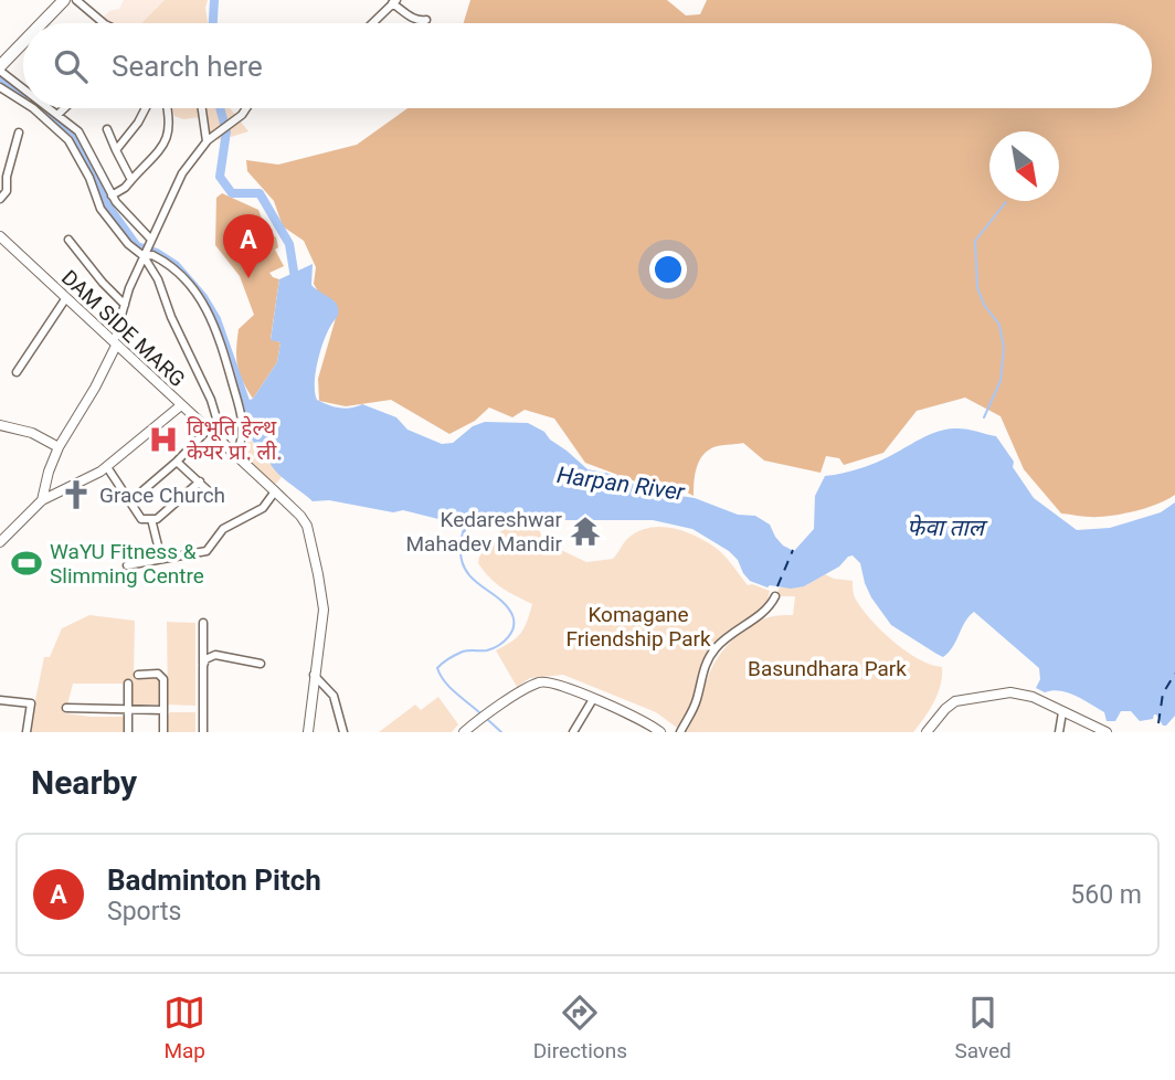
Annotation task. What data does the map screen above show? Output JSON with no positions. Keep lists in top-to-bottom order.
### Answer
{
  "streets": {
    "main road": ["DAM SIDE MARG"]
  },
  "water": ["Harpan River", "फेवा ताल"],
  "parks": ["Komagane Friendship Park", "Basundhara Park"],
  "places": {
    "hospital": ["विभूति हेल्थ केयर प्रा. ली."],
    "church": ["Grace Church"],
    "temple": ["Kedareshwar Mahadev Mandir"],
    "sports": ["WaYU Fitness & Slimming Centre"]
  },
  "north": "bottom right",
  "page": {
    "search": "Search here",
    "pins": "A",
    "heading": "Nearby",
    "list": [
      {
        "mark": "A",
        "name": "Badminton Pitch",
        "note": "Sports",
        "value": "560 m"
      }
    ],
    "nav": ["Map", "Directions", "Saved"]
  }
}
